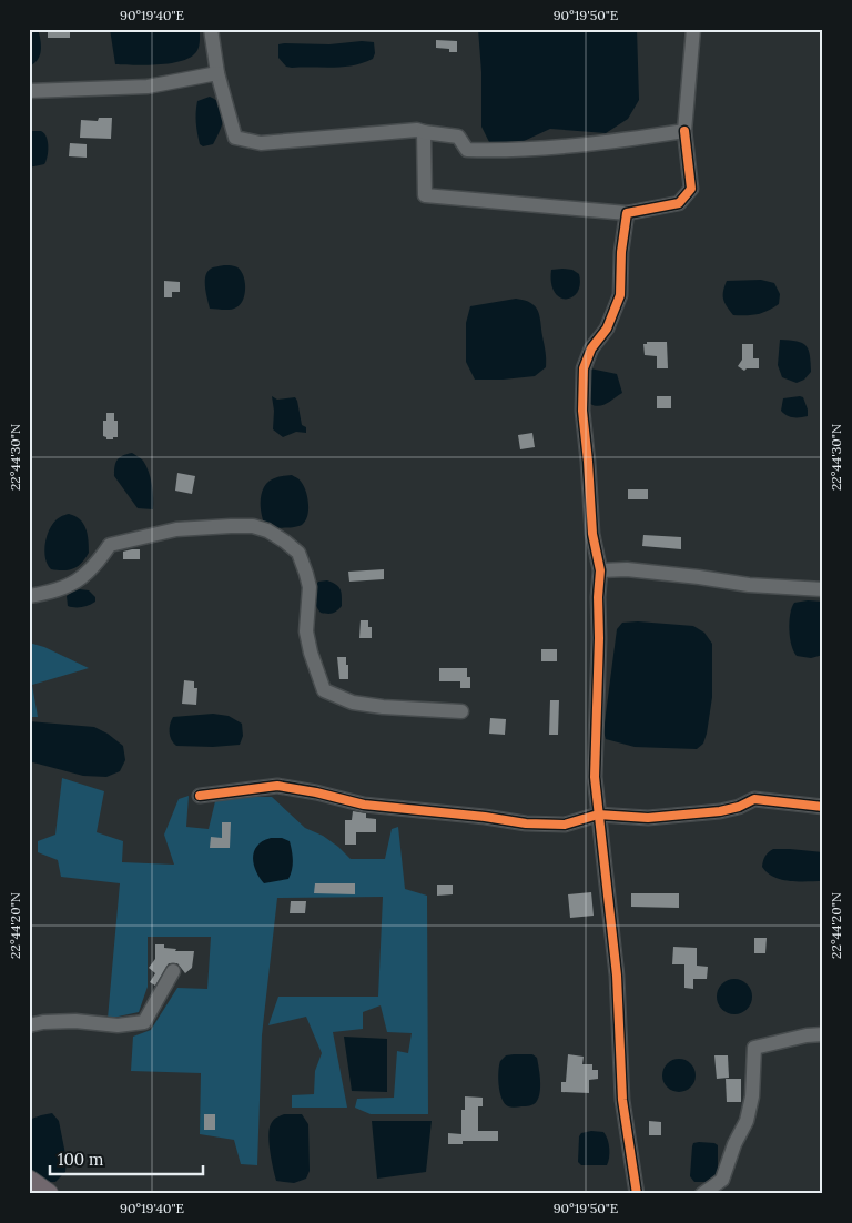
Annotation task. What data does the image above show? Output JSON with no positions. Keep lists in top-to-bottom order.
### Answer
{
  "scale_bar": "100 m",
  "coordinates": [
    "90°19'40\"E",
    "90°19'50\"E",
    "22°44'30\"N",
    "22°44'20\"N"
  ]
}
